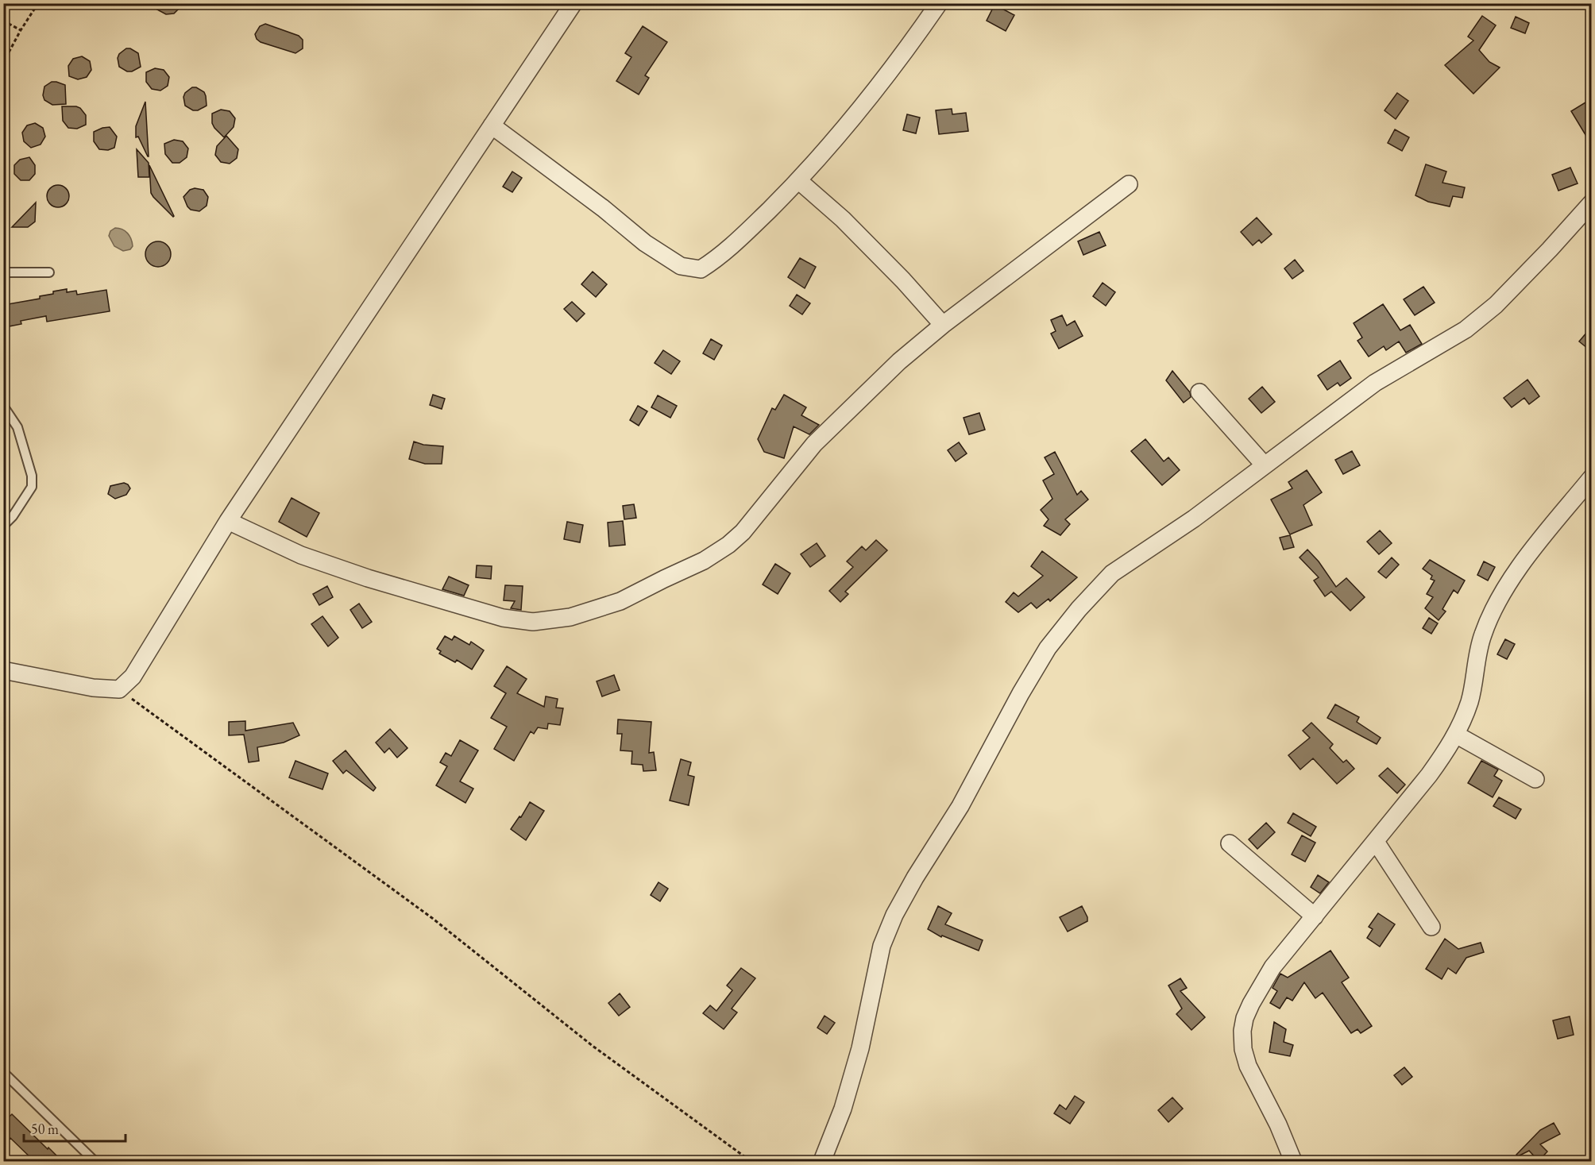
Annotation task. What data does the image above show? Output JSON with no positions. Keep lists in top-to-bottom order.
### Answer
{
  "scale_bar": "50 m"
}
